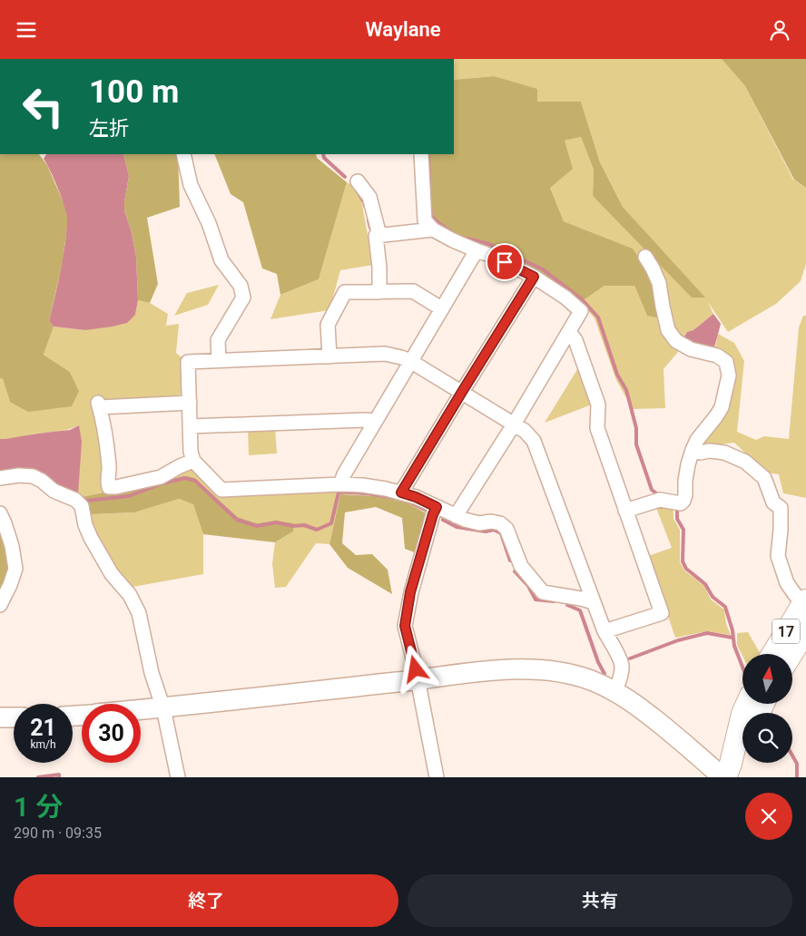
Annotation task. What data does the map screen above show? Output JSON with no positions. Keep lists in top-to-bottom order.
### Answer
{
  "streets": {
    "main road": ["17"]
  },
  "north": "top",
  "page": {
    "header": "Waylane",
    "turn": ["100 m", "左折"],
    "speed": "21 km/h",
    "limit": "30",
    "heading": ["1 分", "290 m · 09:35"],
    "buttons": ["終了", "共有"]
  }
}
